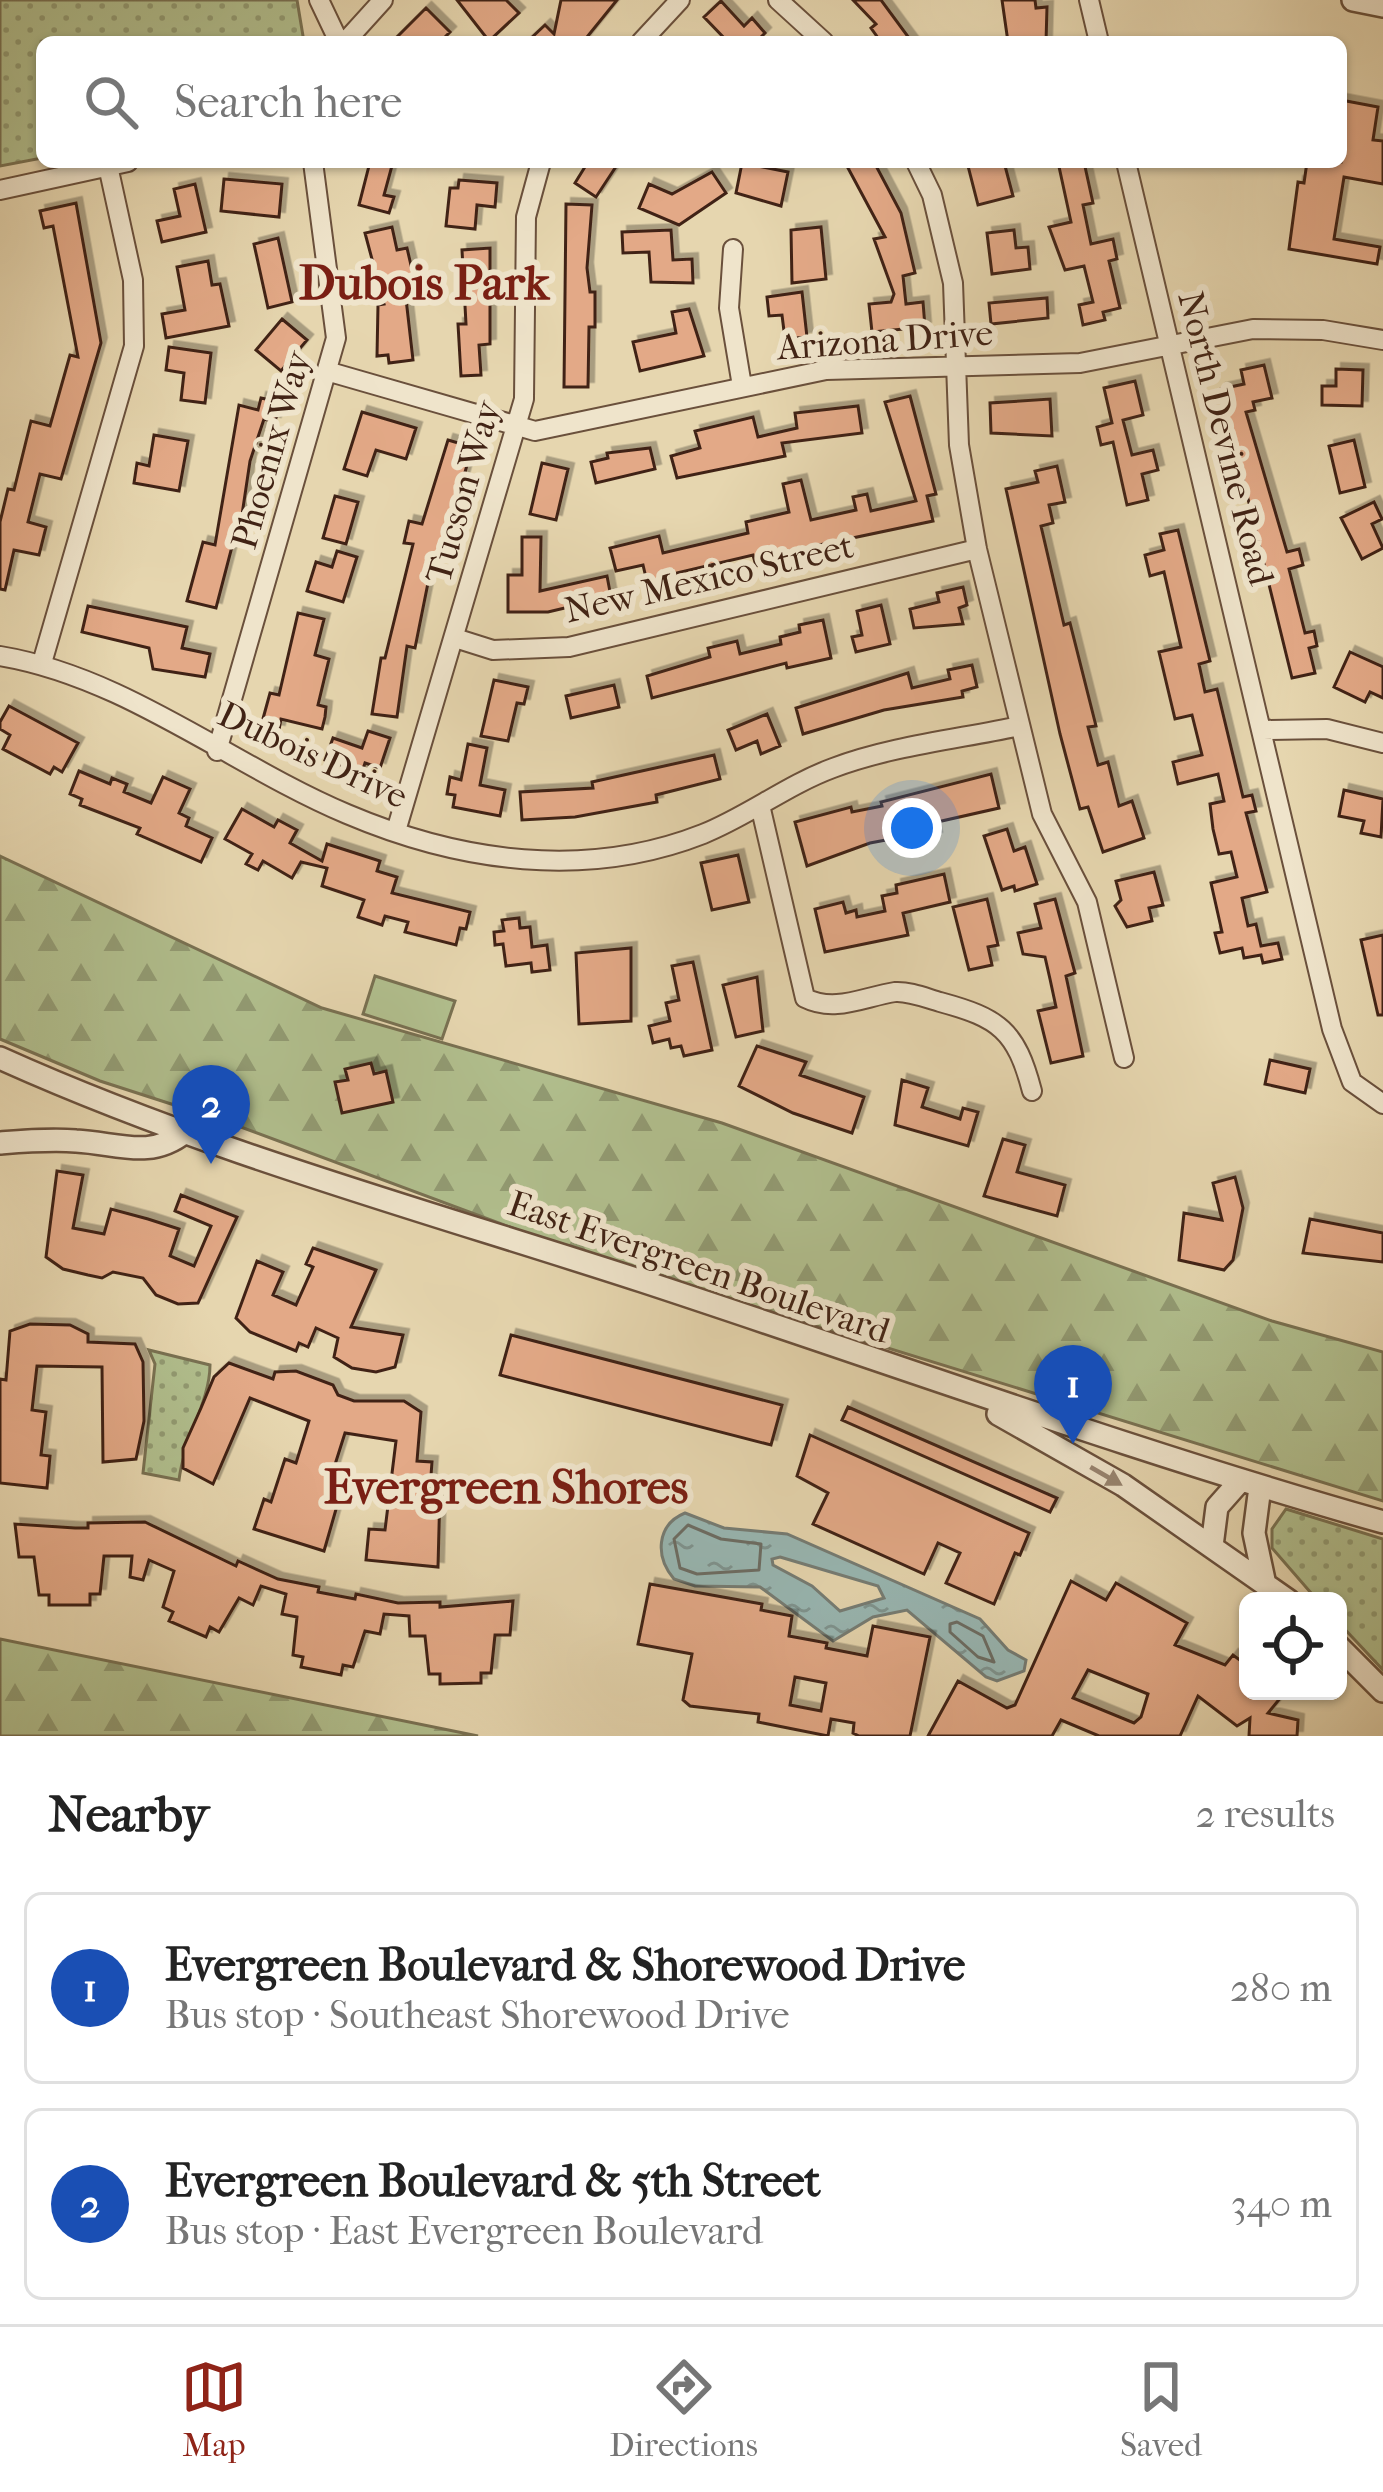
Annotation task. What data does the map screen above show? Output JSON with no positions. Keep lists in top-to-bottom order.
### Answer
{
  "streets": {
    "street": [
      "Arizona Drive",
      "North Devine Road",
      "Phoenix Way",
      "Tucson Way",
      "New Mexico Street",
      "Dubois Drive",
      "East Evergreen Boulevard"
    ]
  },
  "crossings": [
    ["Arizona Drive", "North Devine Road"],
    ["Arizona Drive", "Phoenix Way"],
    ["Arizona Drive", "Tucson Way"],
    ["Phoenix Way", "Dubois Drive"],
    ["Tucson Way", "New Mexico Street"],
    ["Tucson Way", "Dubois Drive"]
  ],
  "districts": ["Dubois Park", "Evergreen Shores"],
  "page": {
    "search": "Search here",
    "pins": ["2", "1"],
    "heading": ["Nearby", "2 results"],
    "list": [
      {
        "mark": "1",
        "name": "Evergreen Boulevard & Shorewood Drive",
        "note": "Bus stop · Southeast Shorewood Drive",
        "value": "280 m"
      },
      {
        "mark": "2",
        "name": "Evergreen Boulevard & 5th Street",
        "note": "Bus stop · East Evergreen Boulevard",
        "value": "340 m"
      }
    ],
    "nav": ["Map", "Directions", "Saved"]
  }
}
